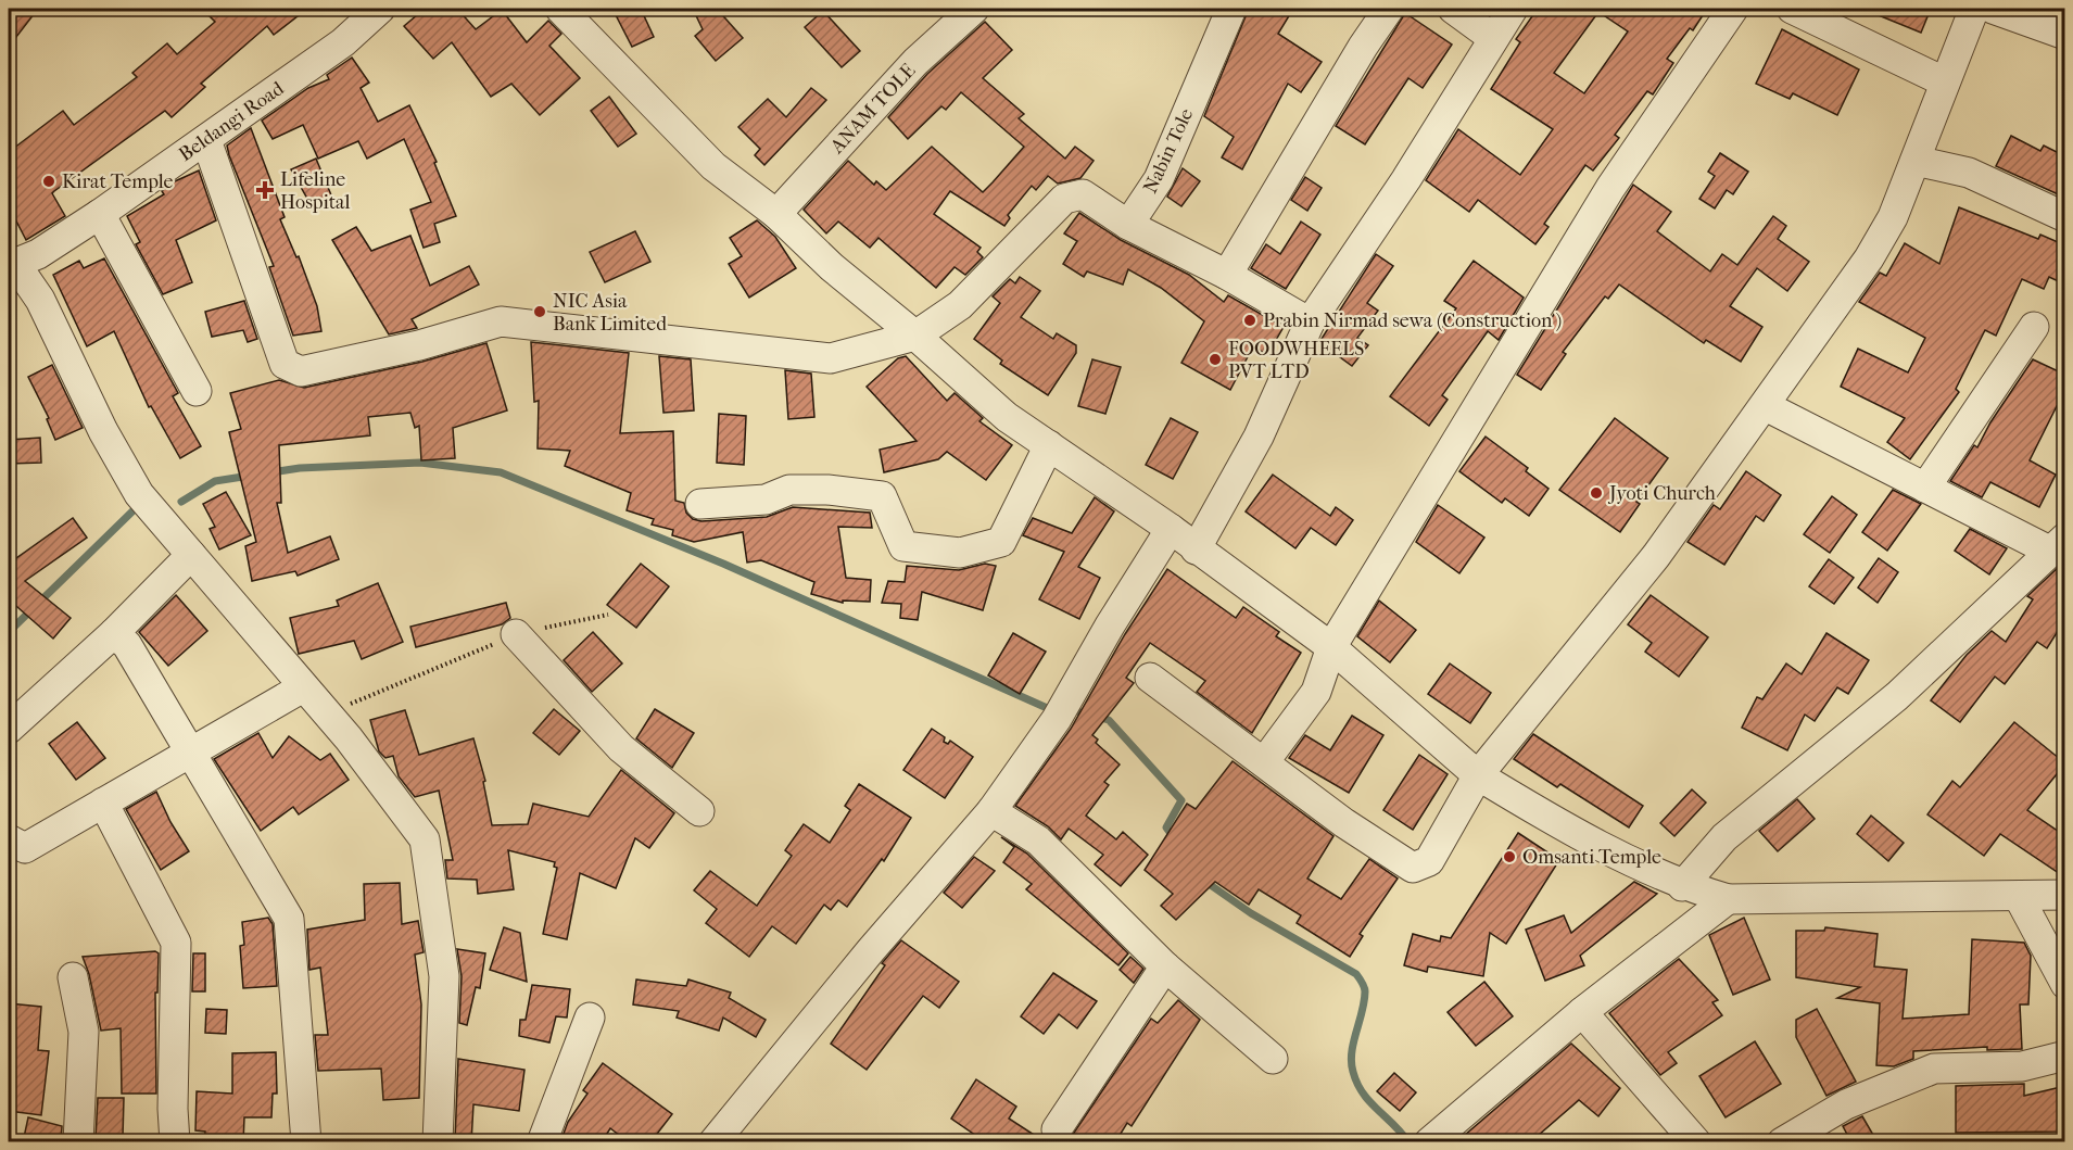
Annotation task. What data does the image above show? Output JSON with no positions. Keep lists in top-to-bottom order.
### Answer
{
  "streets": {
    "street": ["ANAM TOLE", "Beldangi Road", "Nabin Tole"]
  },
  "places": {
    "other": [
      "Kirat Temple",
      "NIC Asia Bank Limited",
      "Prabin Nirmad sewa (Construction )",
      "FOODWHEELS PVT LTD",
      "Jyoti Church",
      "Omsanti Temple"
    ],
    "health": ["Lifeline Hospital"]
  }
}
